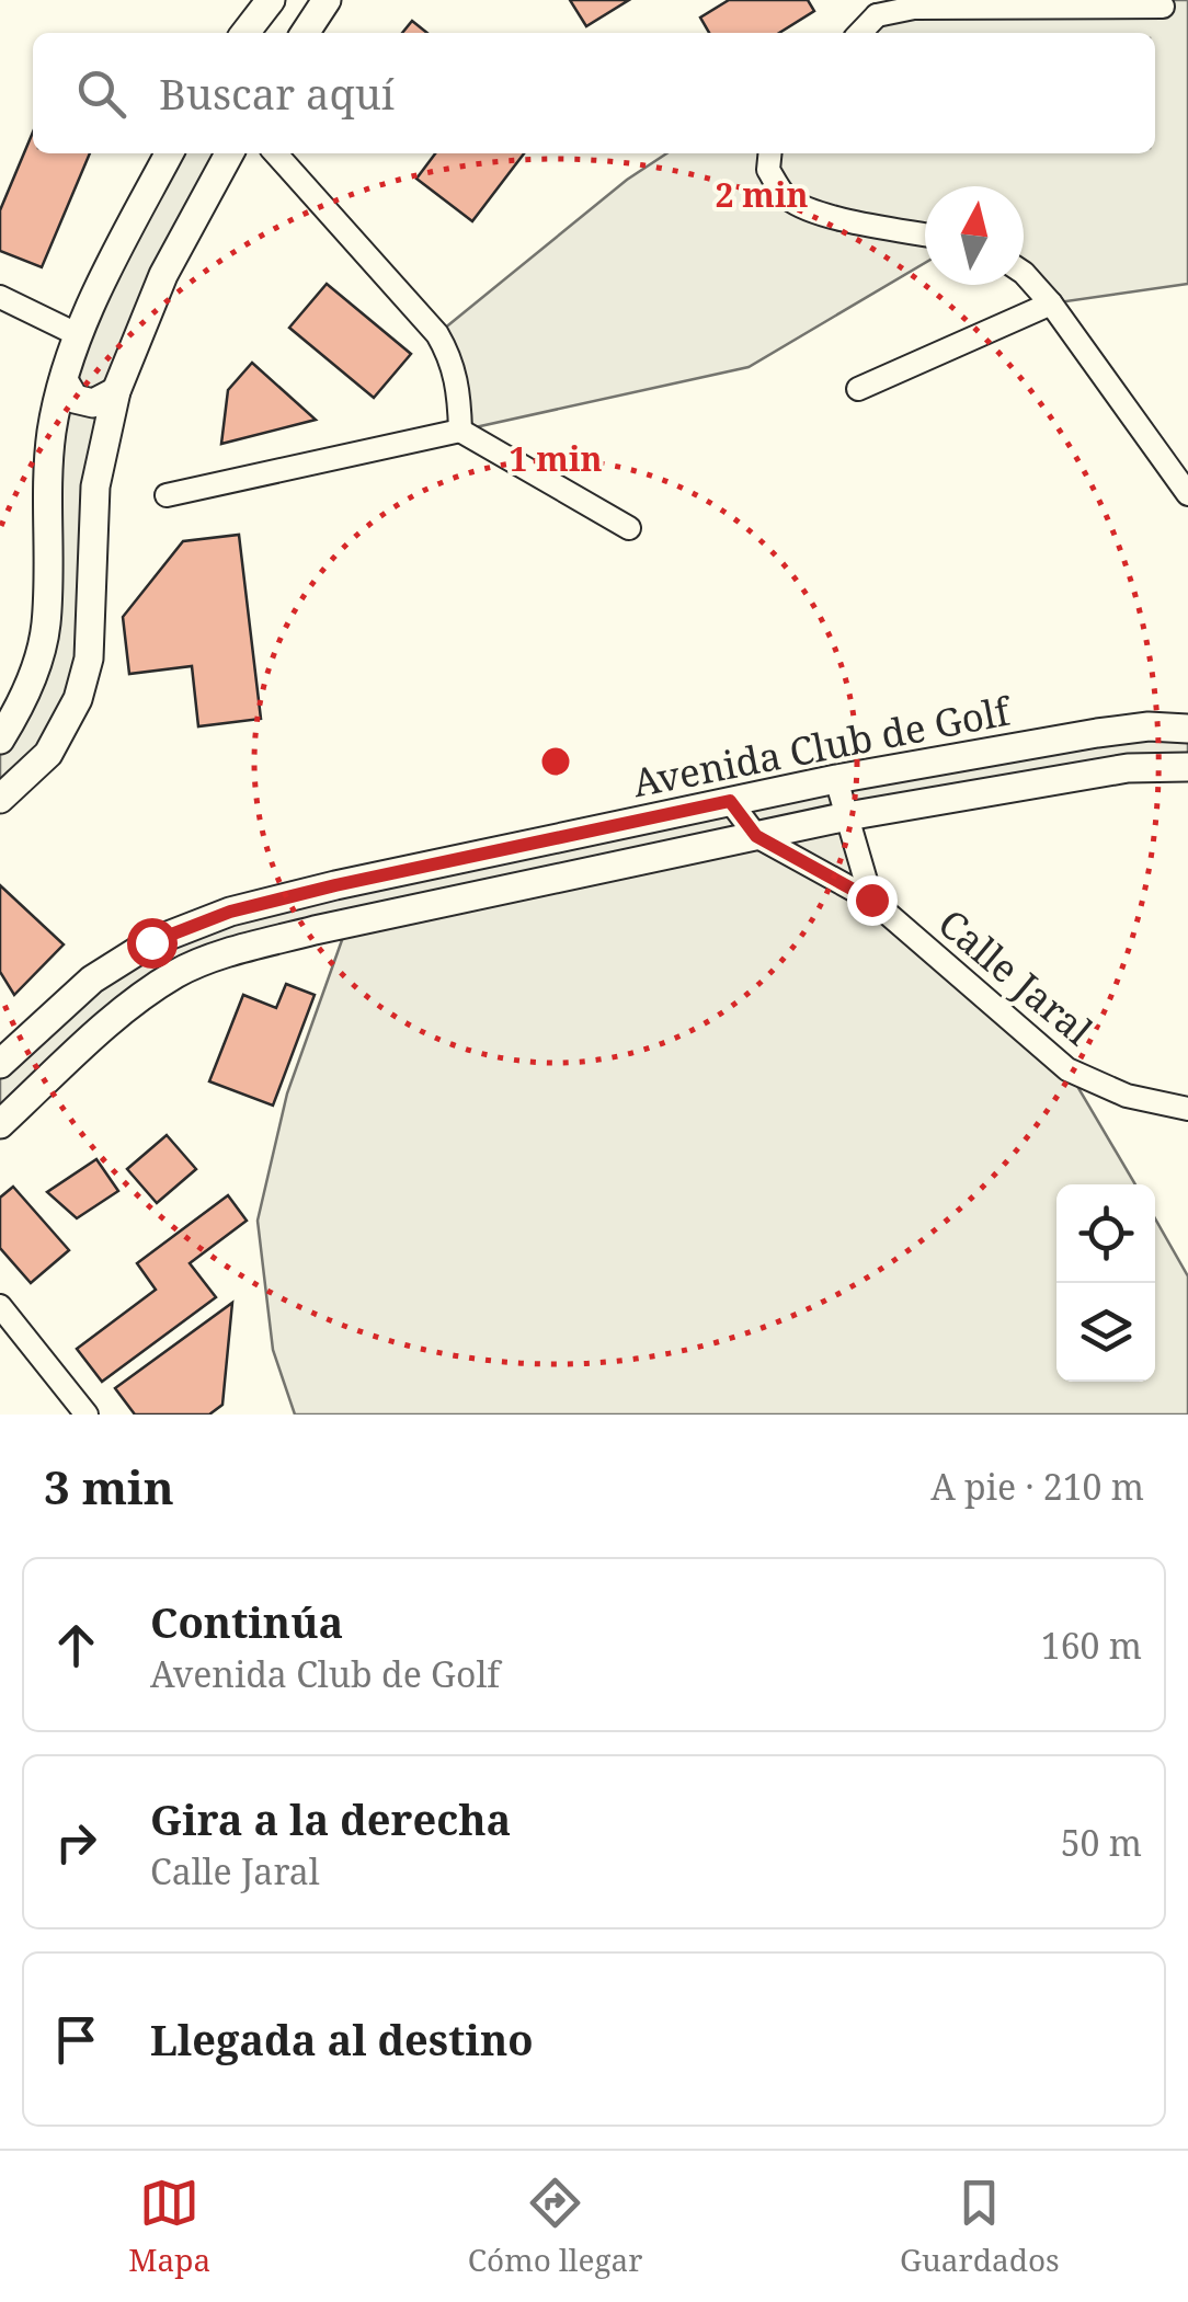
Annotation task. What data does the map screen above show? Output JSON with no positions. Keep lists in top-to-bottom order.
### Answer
{
  "streets": {
    "street": ["Avenida Club de Golf", "Calle Jaral"]
  },
  "crossings": [
    ["Avenida Club de Golf", "Calle Jaral"]
  ],
  "north": "top",
  "page": {
    "search": "Buscar aquí",
    "heading": ["3 min", "A pie · 210 m"],
    "list": [
      ["Continúa", "Avenida Club de Golf", "160 m"],
      ["Gira a la derecha", "Calle Jaral", "50 m"],
      "Llegada al destino"
    ],
    "nav": ["Mapa", "Cómo llegar", "Guardados"]
  },
  "rings": ["2 min", "1 min"]
}
